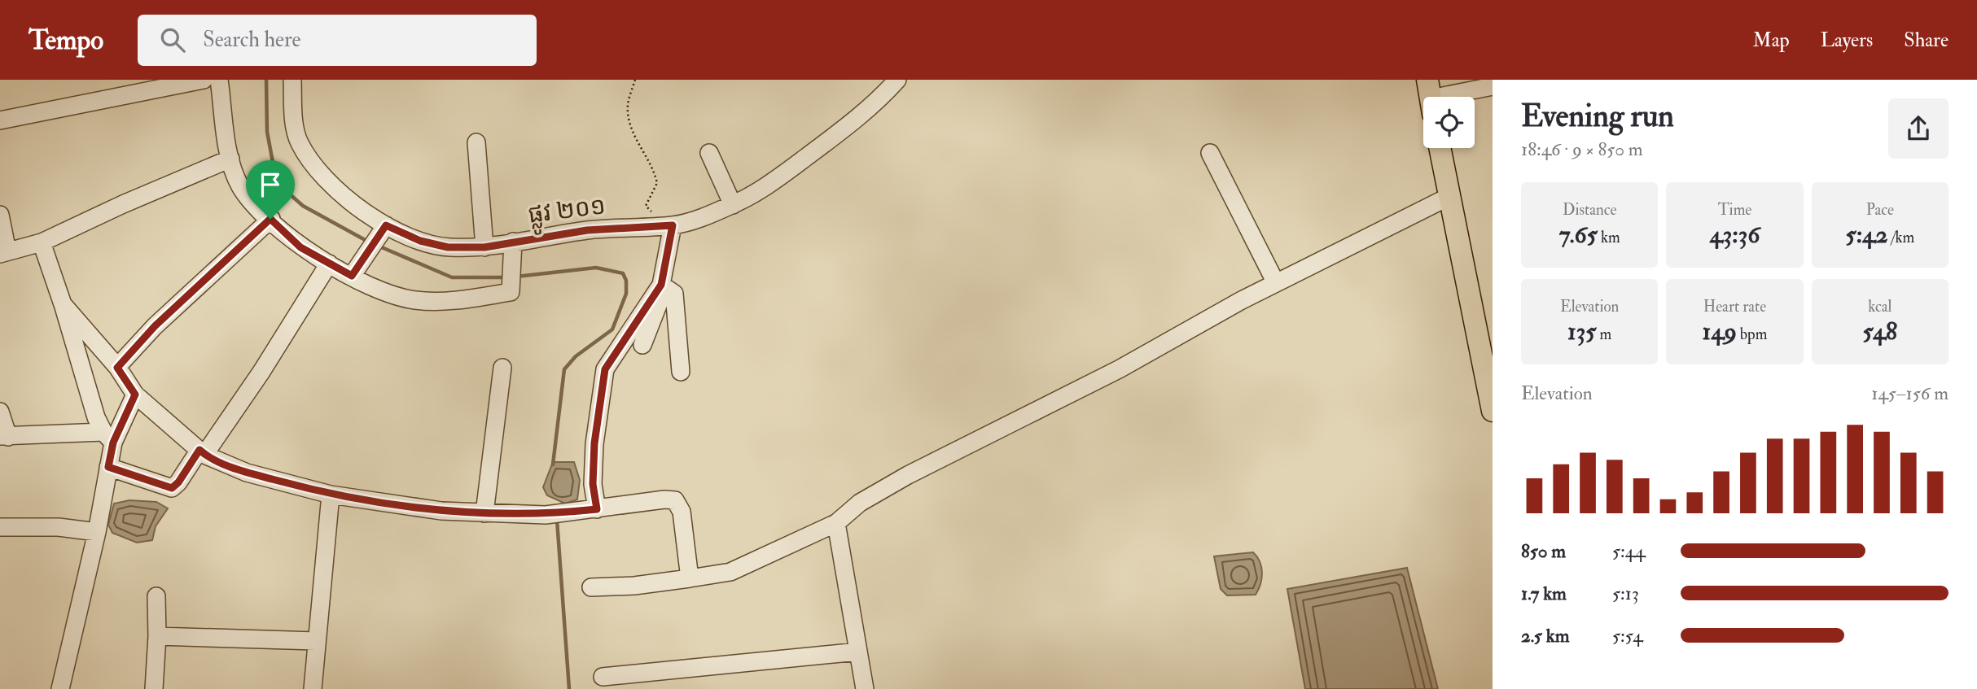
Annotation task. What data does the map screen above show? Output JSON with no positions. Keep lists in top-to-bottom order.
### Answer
{
  "streets": {
    "street": ["ផ្លូវ ២០១"]
  },
  "page": {
    "header": "Tempo",
    "search": "Search here",
    "nav": ["Map", "Layers", "Share"],
    "heading": ["Evening run", "18:46 · 9 × 850 m"],
    "stats": [
      ["Distance", "7.65 km"],
      ["Time", "43:36"],
      ["Pace", "5:42 /km"],
      ["Elevation", "135 m"],
      ["Heart rate", "149 bpm"],
      ["kcal", "548"]
    ],
    "chart": ["Elevation", "145–156 m"],
    "list": [
      {
        "name": "850 m",
        "note": "5:44"
      },
      {
        "name": "1.7 km",
        "note": "5:13"
      },
      {
        "name": "2.5 km",
        "note": "5:54"
      }
    ]
  }
}
